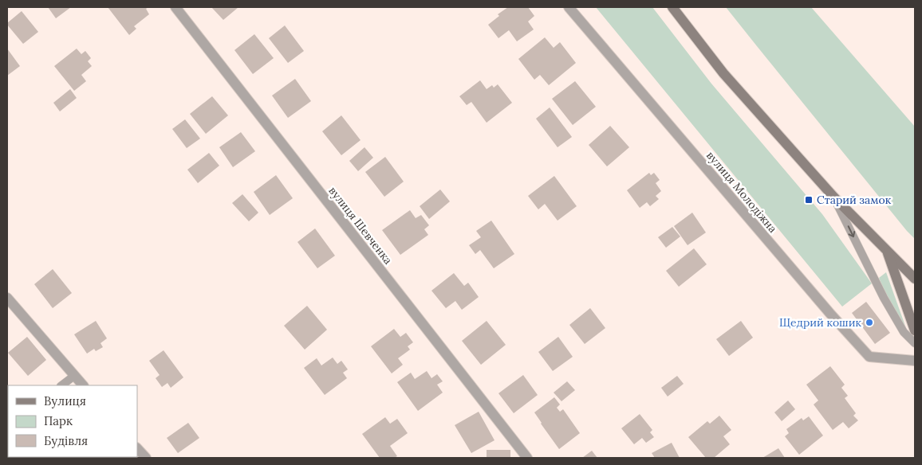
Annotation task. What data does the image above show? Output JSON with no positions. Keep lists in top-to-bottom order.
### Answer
{
  "streets": {
    "street": ["вулиця Молодіжна", "вулиця Шевченка"]
  },
  "places": {
    "transit": ["Старий замок"],
    "other": ["Щедрий кошик"]
  },
  "legend": ["Вулиця", "Парк", "Будівля"]
}
